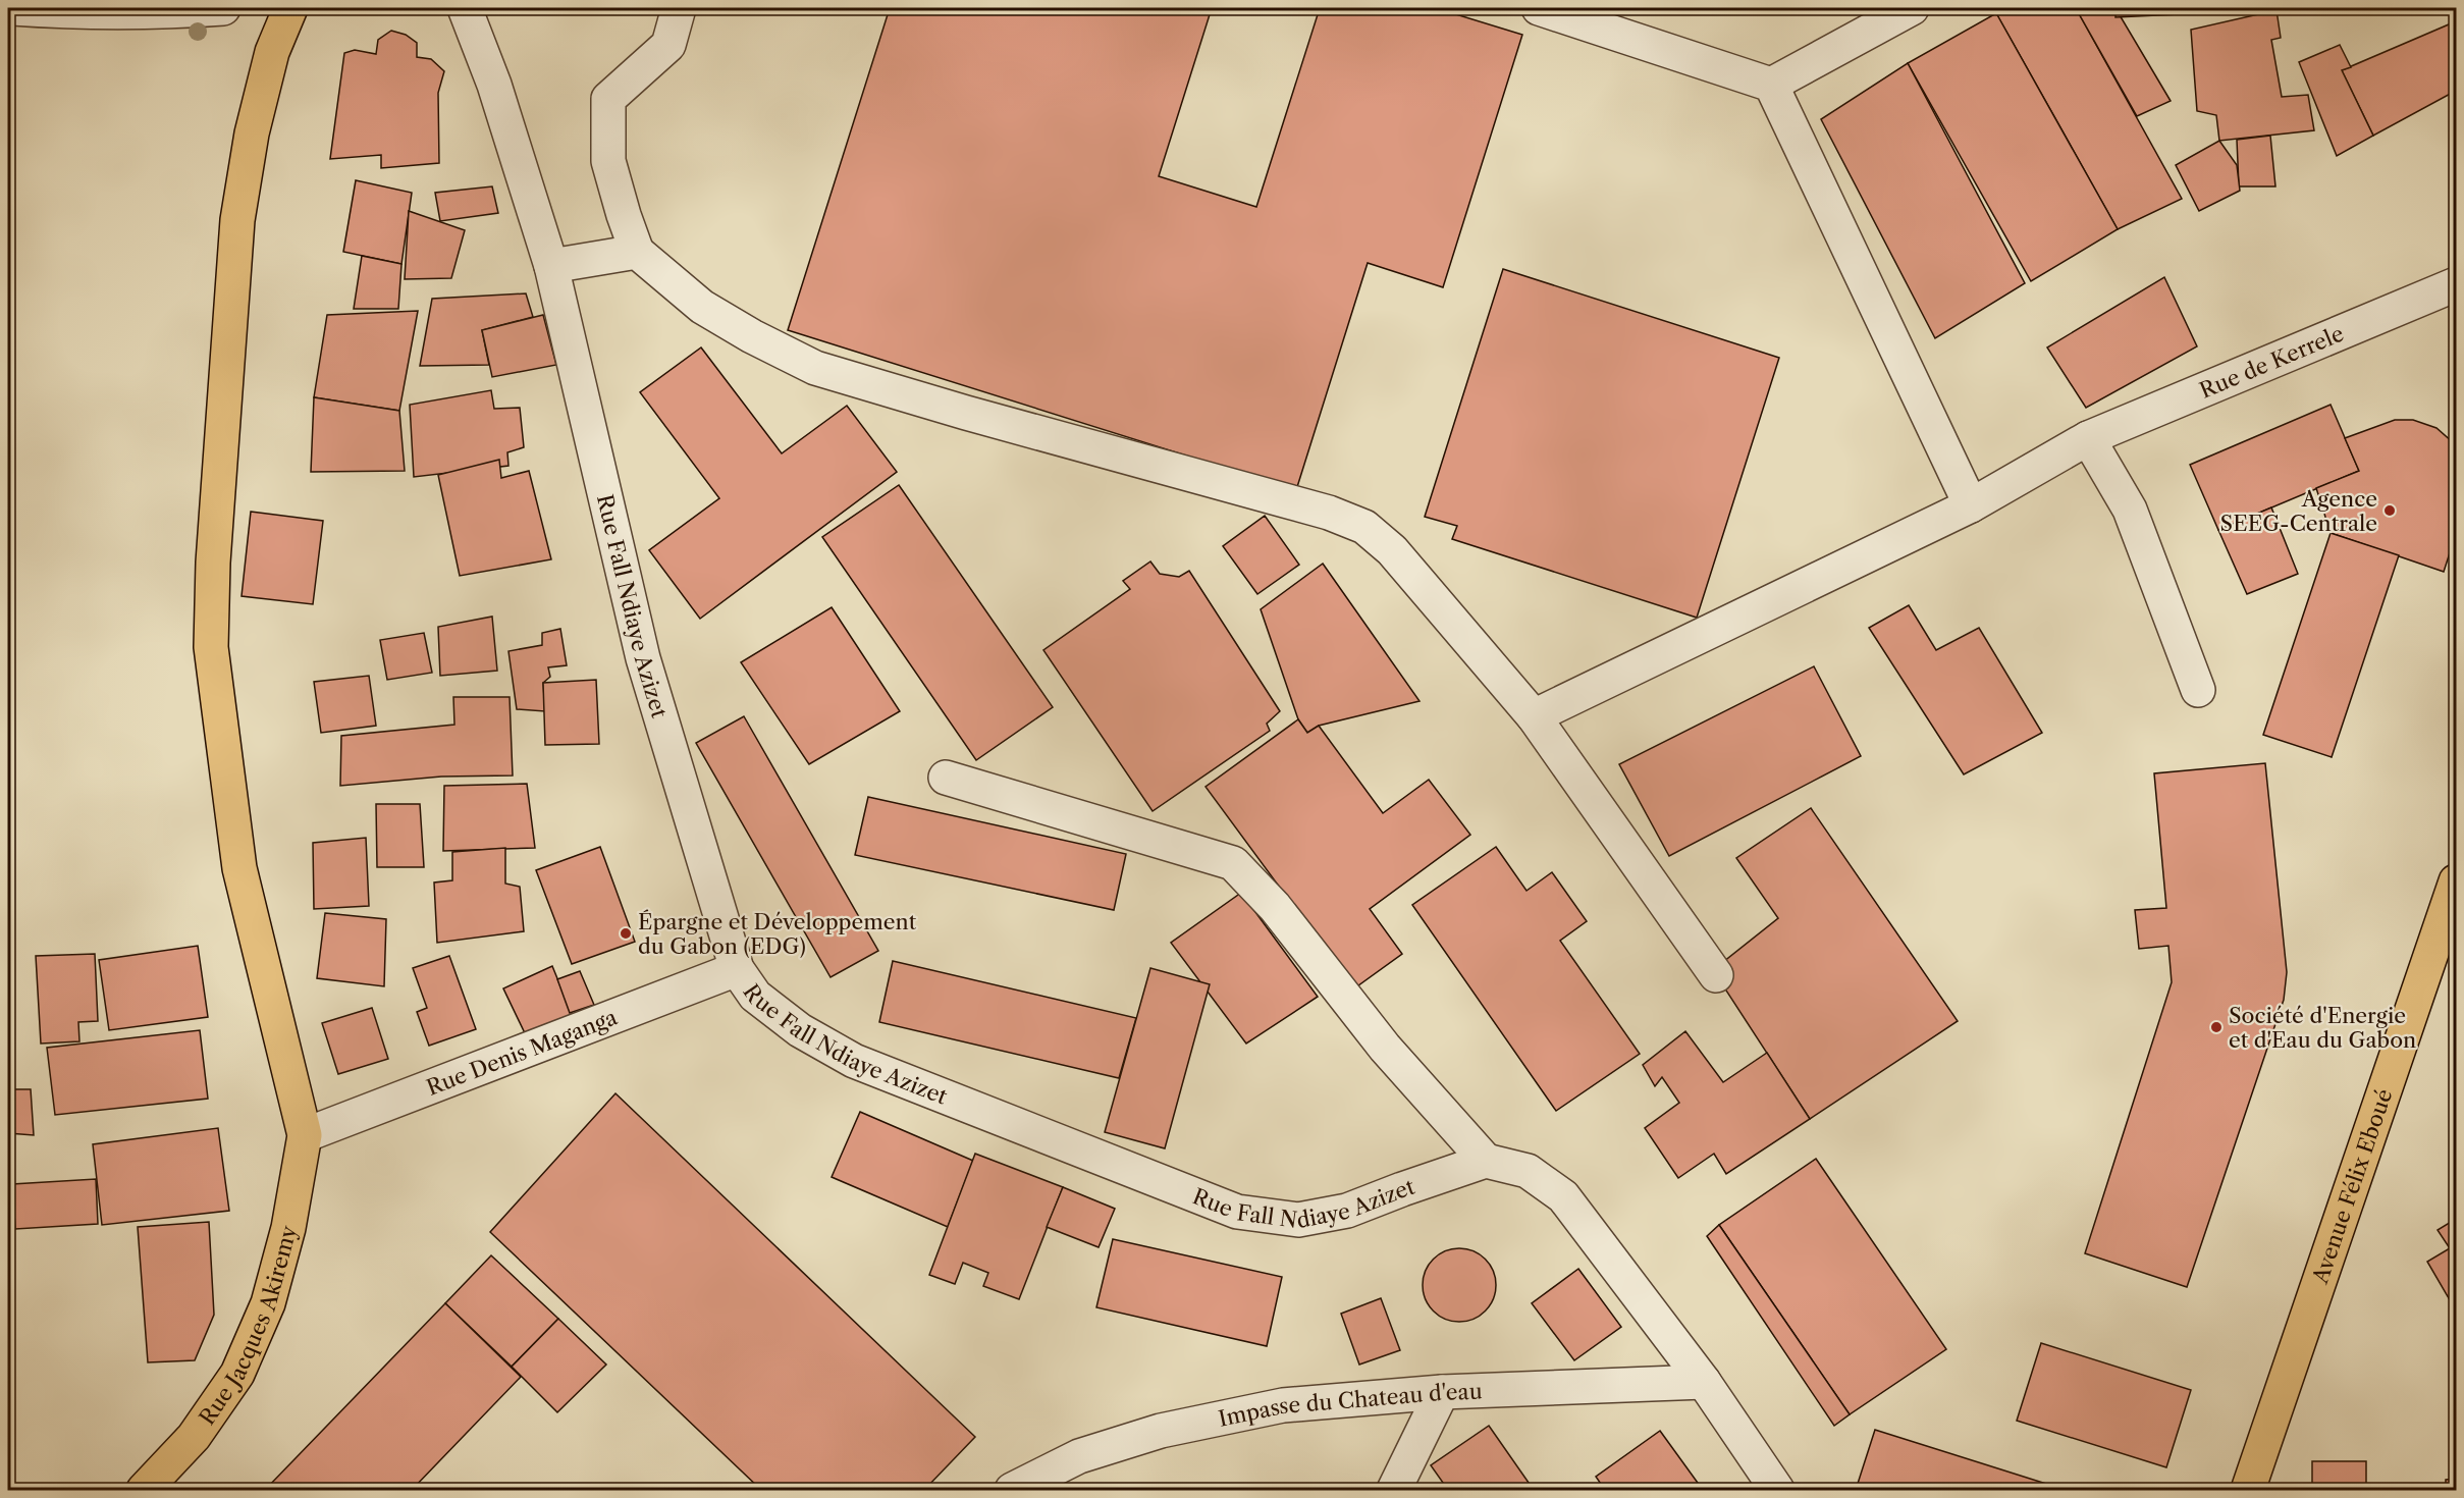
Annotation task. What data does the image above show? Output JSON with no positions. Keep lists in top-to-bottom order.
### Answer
{
  "streets": {
    "main road": ["Avenue Félix Eboué", "Rue Jacques Akiremy"],
    "street": [
      "Rue de Kerrele",
      "Rue Fall Ndiaye Azizet",
      "Rue Denis Maganga",
      "Impasse du Chateau d'eau"
    ]
  },
  "crossings": [
    ["Rue Fall Ndiaye Azizet", "Rue Denis Maganga"],
    ["Rue Denis Maganga", "Rue Jacques Akiremy"]
  ],
  "places": ["Agence SEEG-Centrale", "Épargne et Développement du Gabon (EDG)", "Société d'Energie et d'Eau du Gabon"]
}
